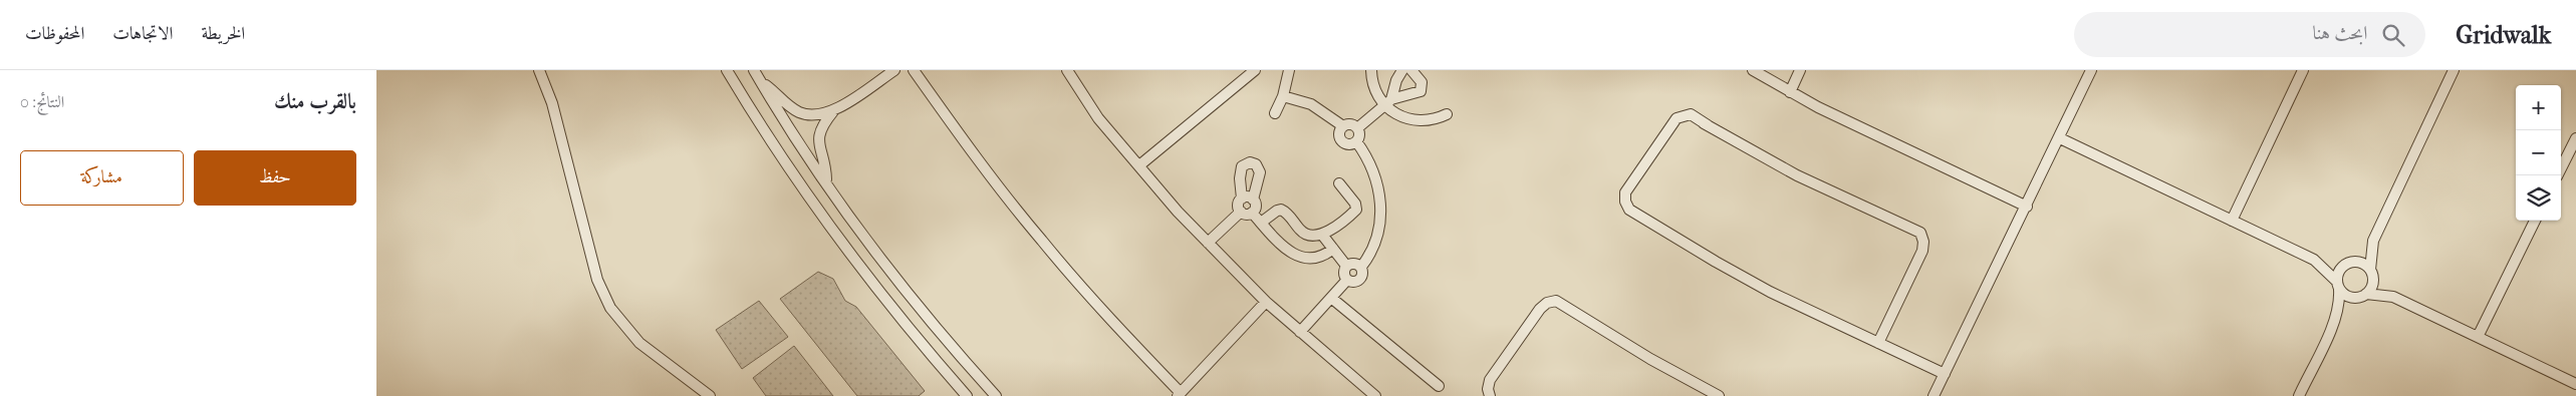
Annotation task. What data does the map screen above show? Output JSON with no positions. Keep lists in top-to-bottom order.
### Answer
{
  "page": {
    "header": "Gridwalk",
    "search": "ابحث هنا",
    "nav": ["الخريطة", "الاتجاهات", "المحفوظات"],
    "heading": ["بالقرب منك", "النتائج: 0"],
    "map_buttons": ["+", "−"],
    "buttons": ["حفظ", "مشاركة"]
  }
}
